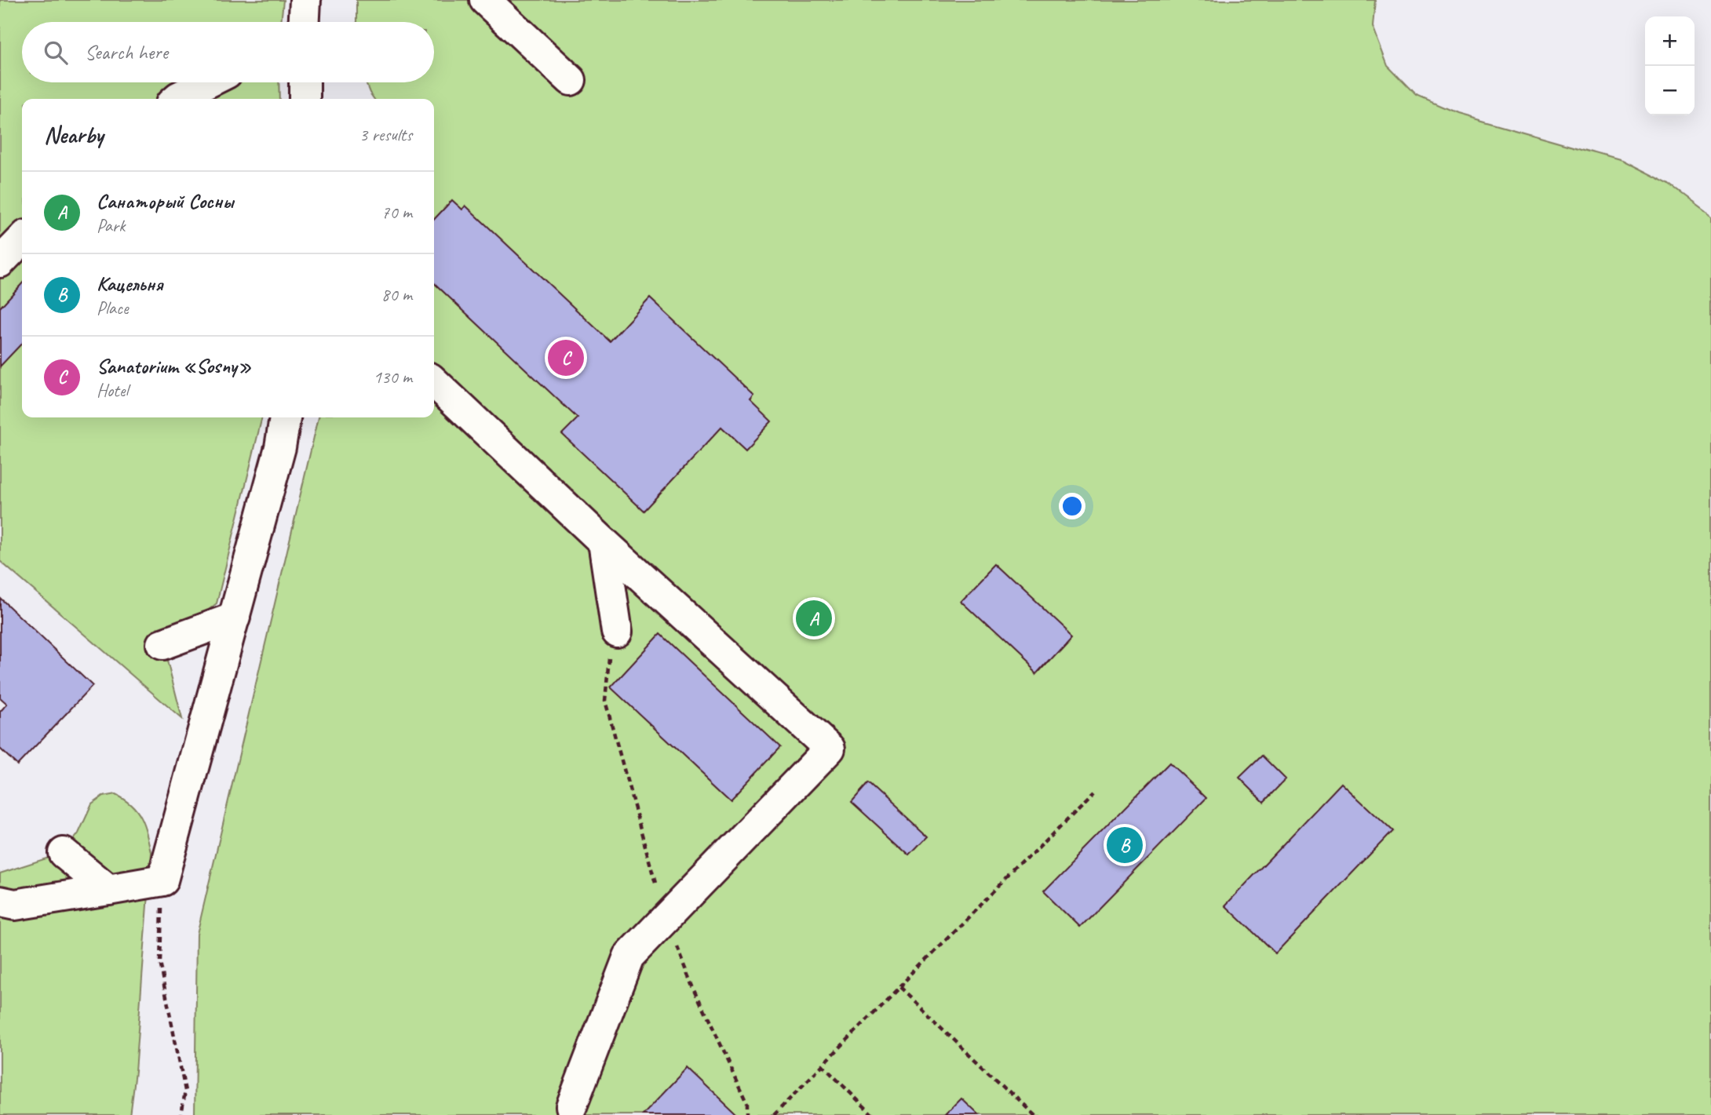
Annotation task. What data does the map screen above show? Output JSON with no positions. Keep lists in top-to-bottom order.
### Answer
{
  "page": {
    "map_buttons": ["+", "−"],
    "search": "Search here",
    "heading": ["Nearby", "3 results"],
    "list": [
      {
        "mark": "A",
        "name": "Санаторый Сосны",
        "note": "Park",
        "value": "70 m"
      },
      {
        "mark": "B",
        "name": "Кацельня",
        "note": "Place",
        "value": "80 m"
      },
      {
        "mark": "C",
        "name": "Sanatorium «Sosny»",
        "note": "Hotel",
        "value": "130 m"
      }
    ],
    "pins": ["C", "A", "B"]
  }
}
